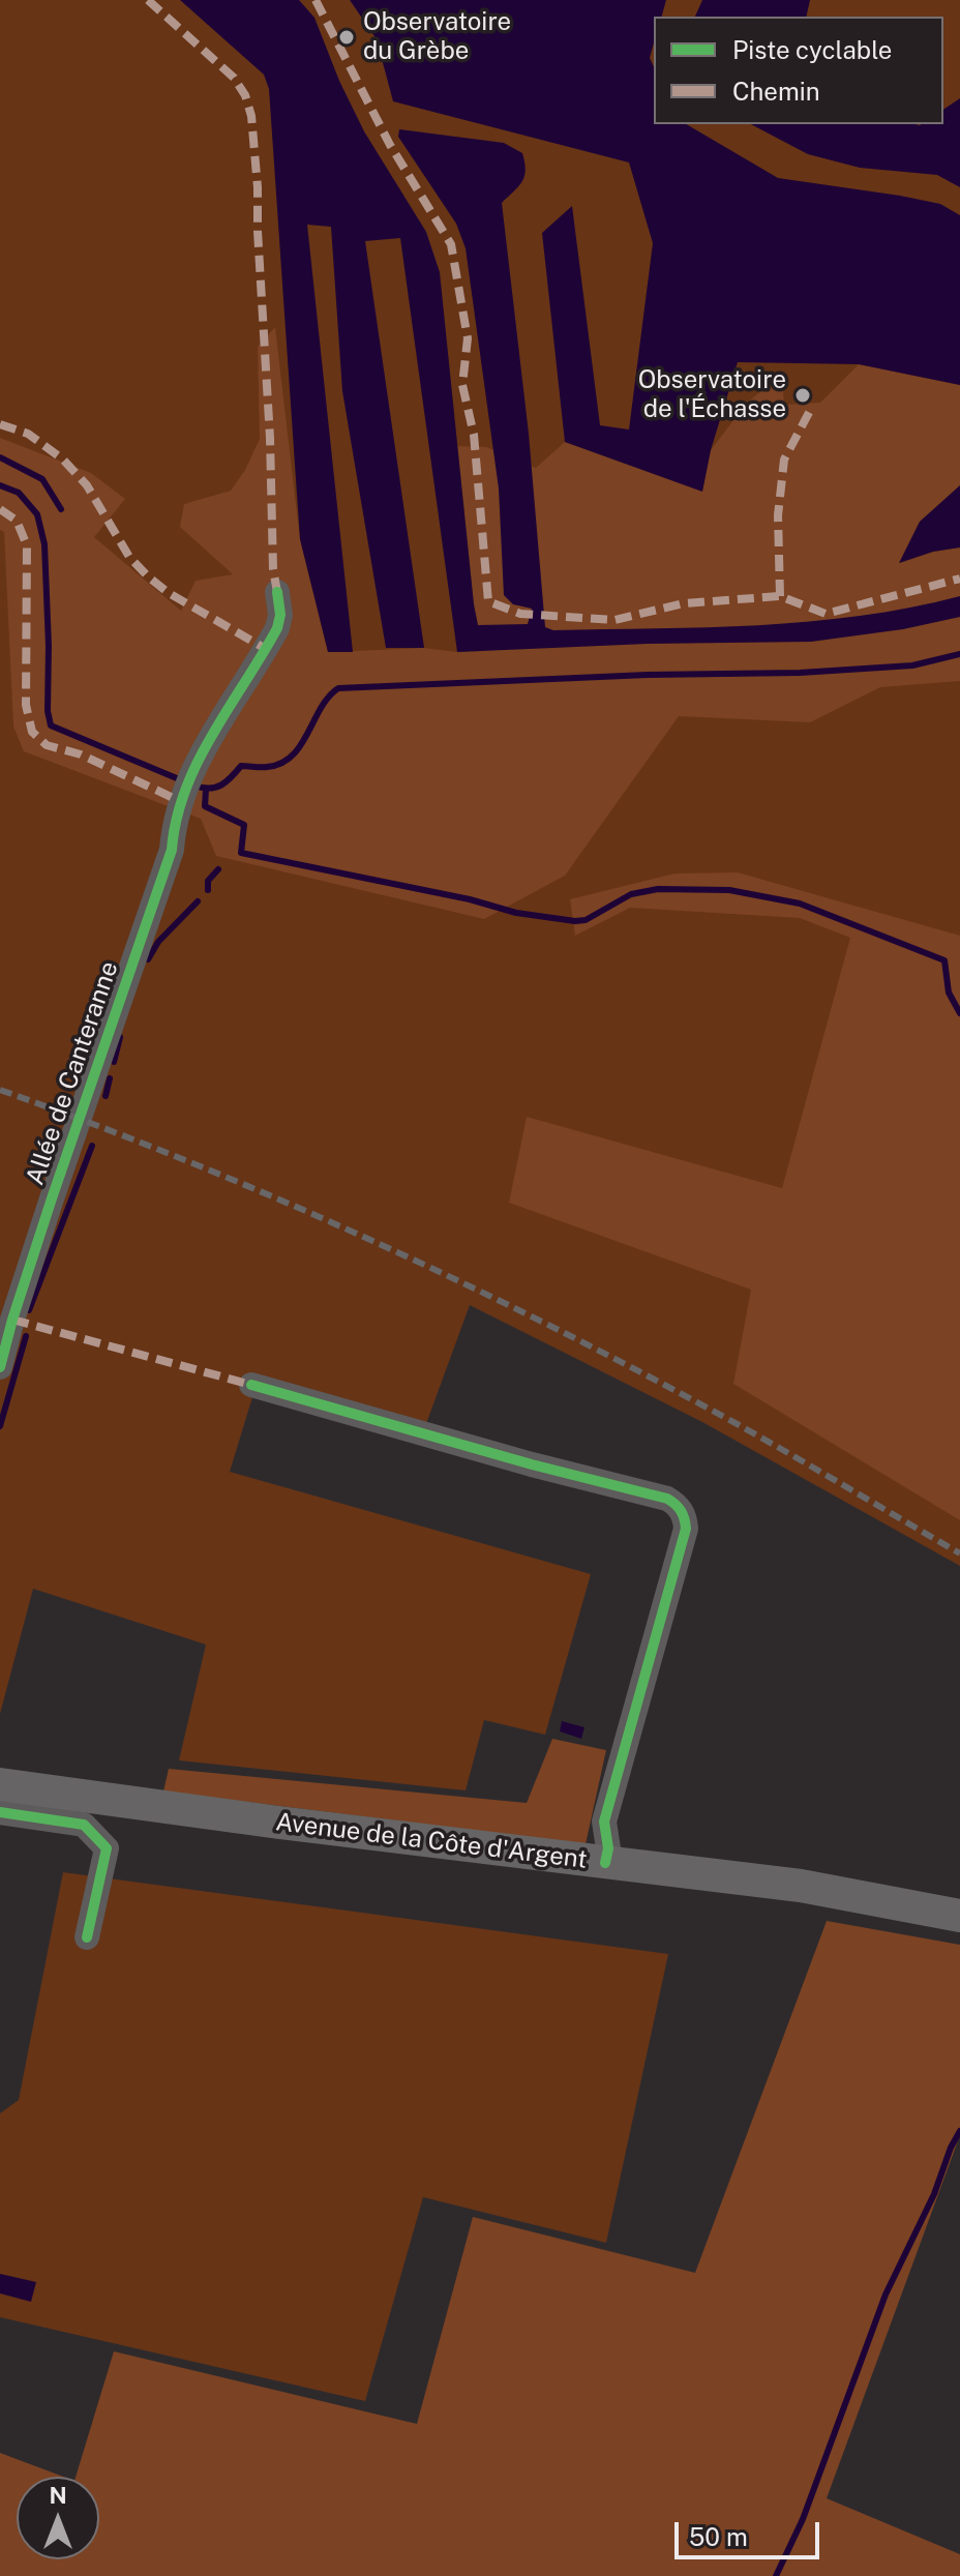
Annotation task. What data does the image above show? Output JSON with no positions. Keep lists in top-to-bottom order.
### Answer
{
  "streets": {
    "main road": ["Avenue de la Côte d'Argent"],
    "street": ["Allée de Canteranne"]
  },
  "places": ["Observatoire du Grèbe", "Observatoire de l'Échasse"],
  "legend": ["Piste cyclable", "Chemin"],
  "scale_bar": "50 m",
  "north": "top"
}
